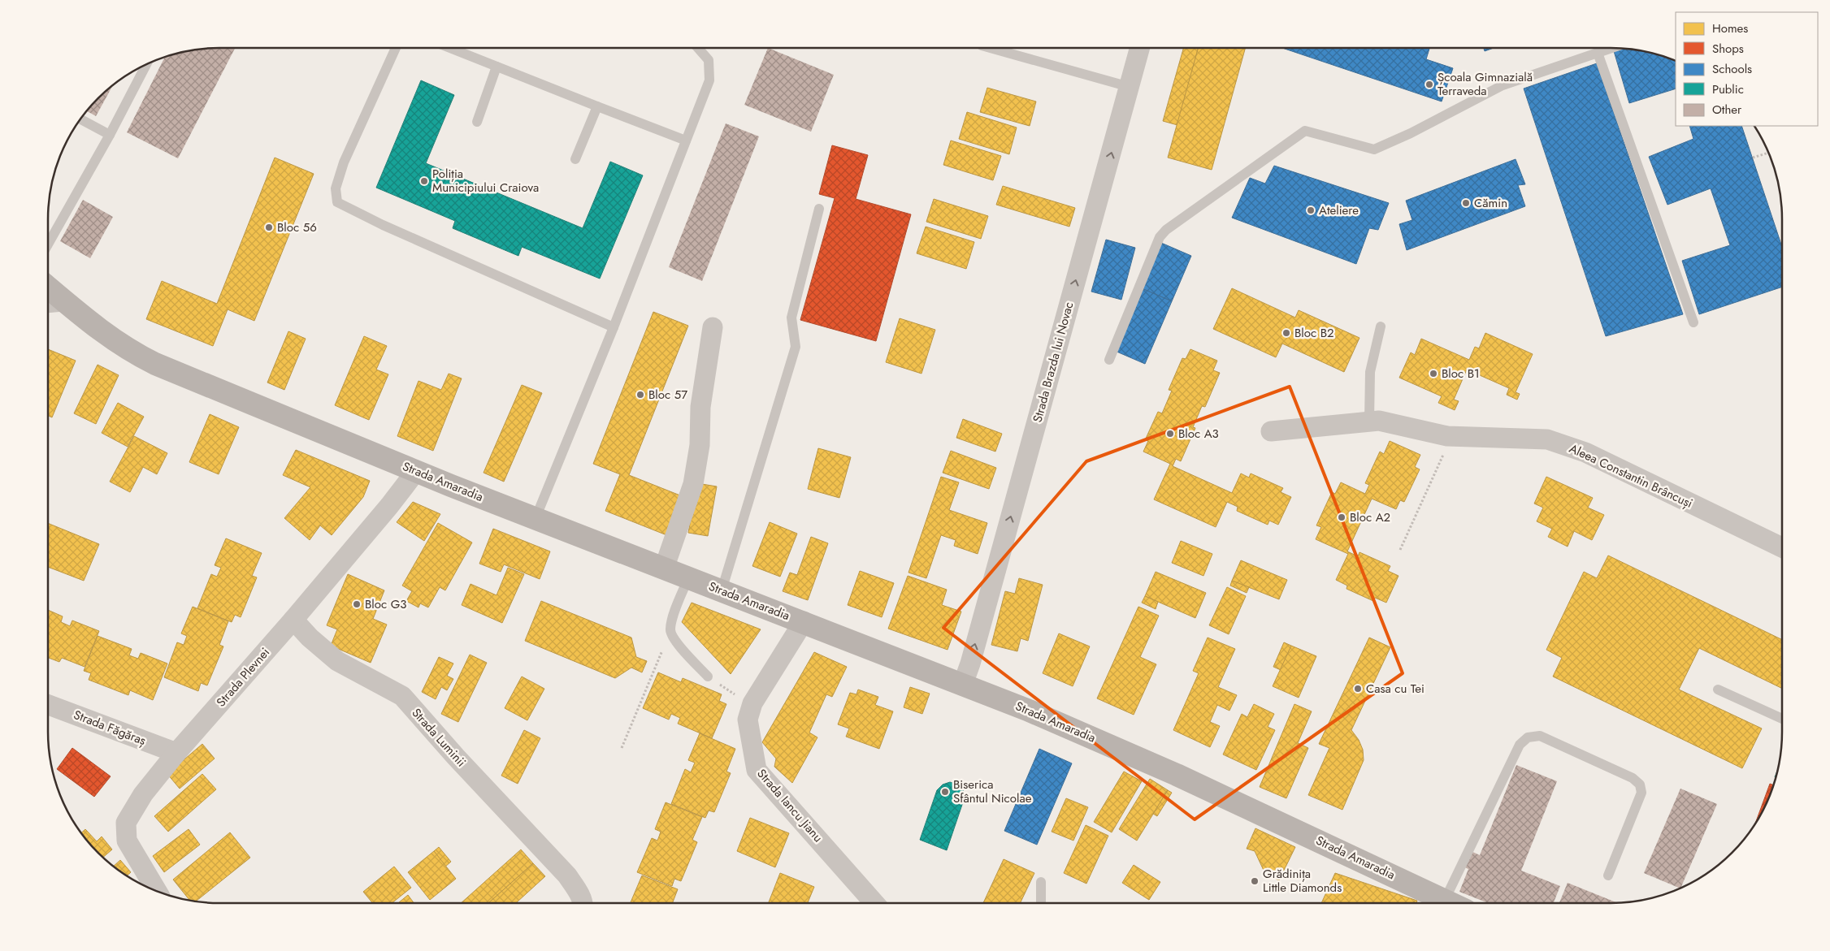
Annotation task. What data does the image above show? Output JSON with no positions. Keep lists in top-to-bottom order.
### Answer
{
  "streets": {
    "main road": ["Strada Amaradia"],
    "street": [
      "Strada Brazda lui Novac",
      "Aleea Constantin Brâncuși",
      "Strada Plevnei",
      "Strada Făgăraș",
      "Strada Luminii",
      "Strada Iancu Jianu"
    ]
  },
  "crossings": [
    ["Strada Brazda lui Novac", "Strada Amaradia"],
    ["Strada Amaradia", "Strada Plevnei"],
    ["Strada Amaradia", "Strada Iancu Jianu"],
    ["Strada Plevnei", "Strada Făgăraș"],
    ["Strada Plevnei", "Strada Luminii"]
  ],
  "one_way": ["Strada Brazda lui Novac"],
  "places": [
    "Școala Gimnazială Terraveda",
    "Poliția Municipiului Craiova",
    "Cămin",
    "Ateliere",
    "Bloc 56",
    "Bloc B2",
    "Bloc B1",
    "Bloc 57",
    "Bloc A3",
    "Bloc A2",
    "Bloc G3",
    "Casa cu Tei",
    "Biserica Sfântul Nicolae",
    "Grădinița Little Diamonds"
  ],
  "legend": [
    "Homes",
    "Shops",
    "Schools",
    "Public",
    "Other"
  ]
}
